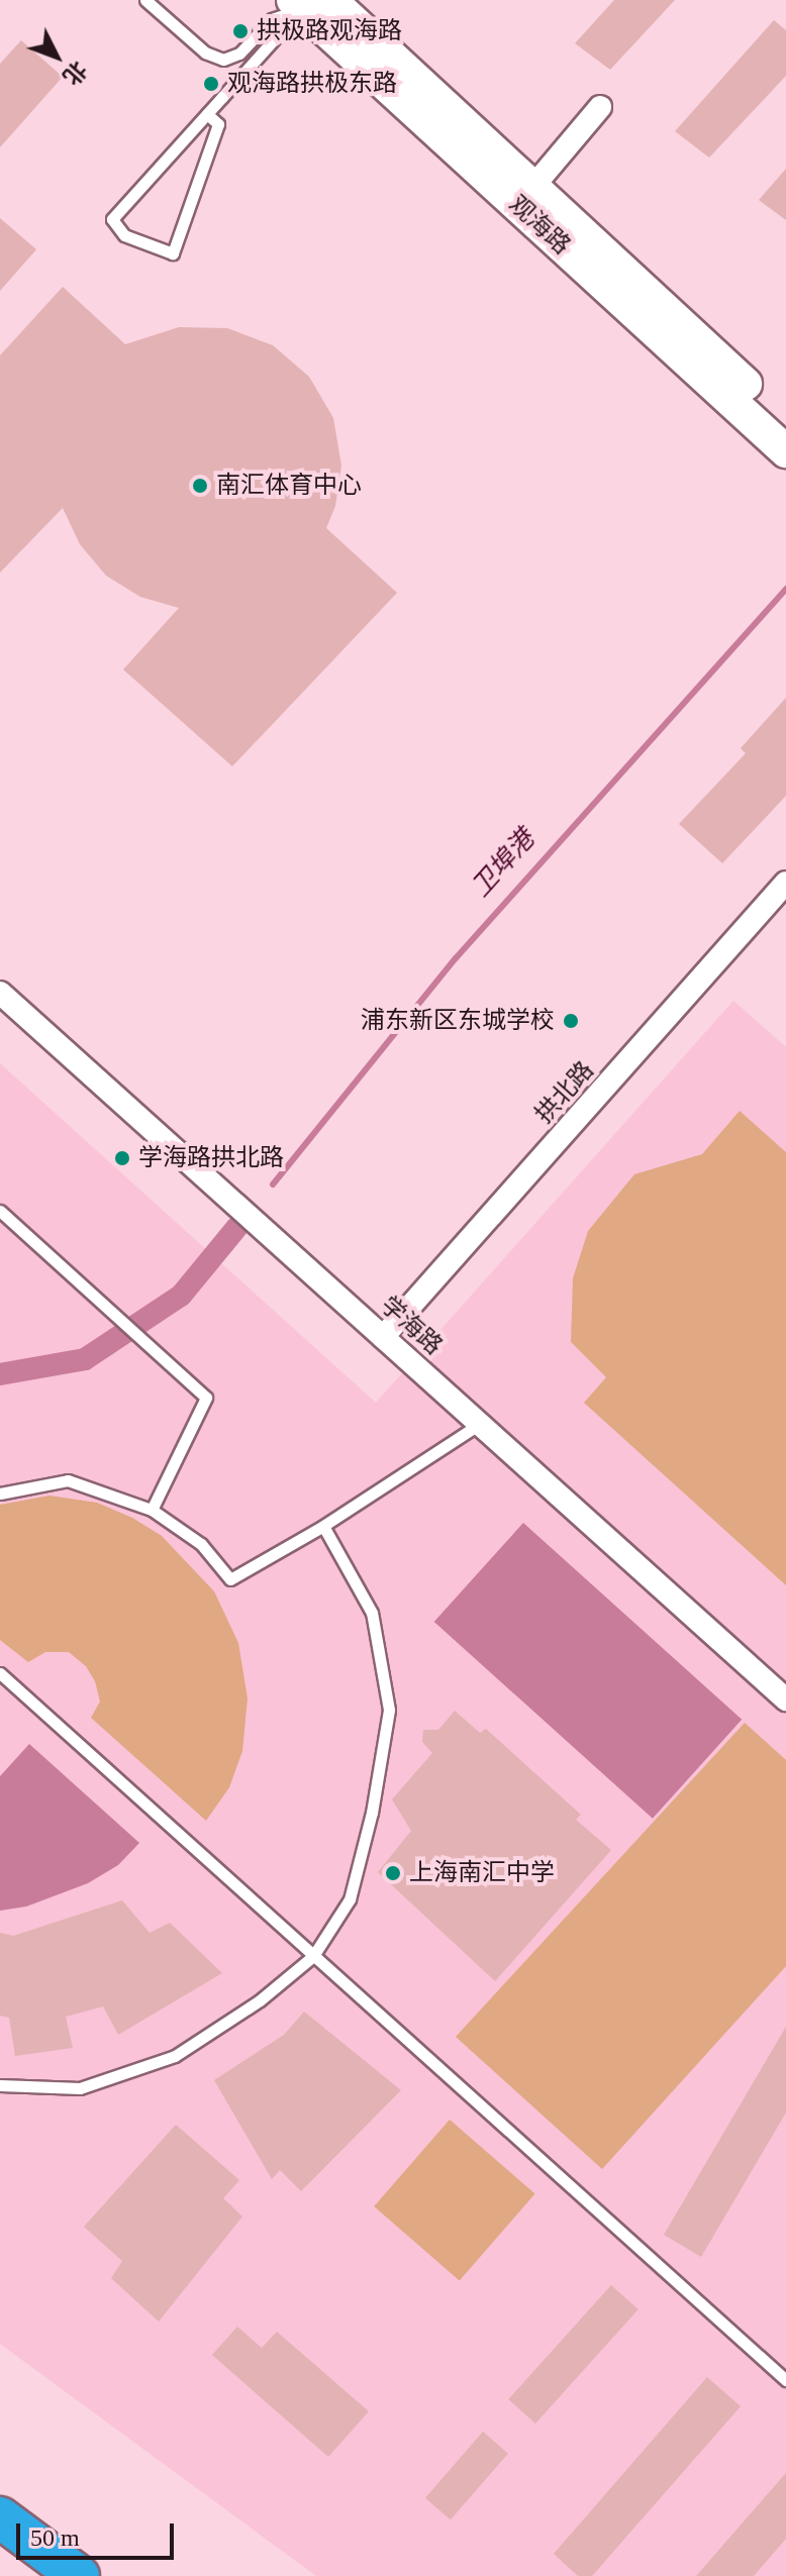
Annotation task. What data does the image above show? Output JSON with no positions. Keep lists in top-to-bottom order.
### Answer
{
  "streets": {
    "main road": ["观海路"],
    "street": ["拱北路", "学海路"]
  },
  "crossings": [
    ["拱北路", "学海路"]
  ],
  "water": ["卫埠港"],
  "places": [
    "拱极路观海路",
    "观海路拱极东路",
    "南汇体育中心",
    "浦东新区东城学校",
    "学海路拱北路",
    "上海南汇中学"
  ],
  "scale_bar": "50 m",
  "north": "bottom right"
}
